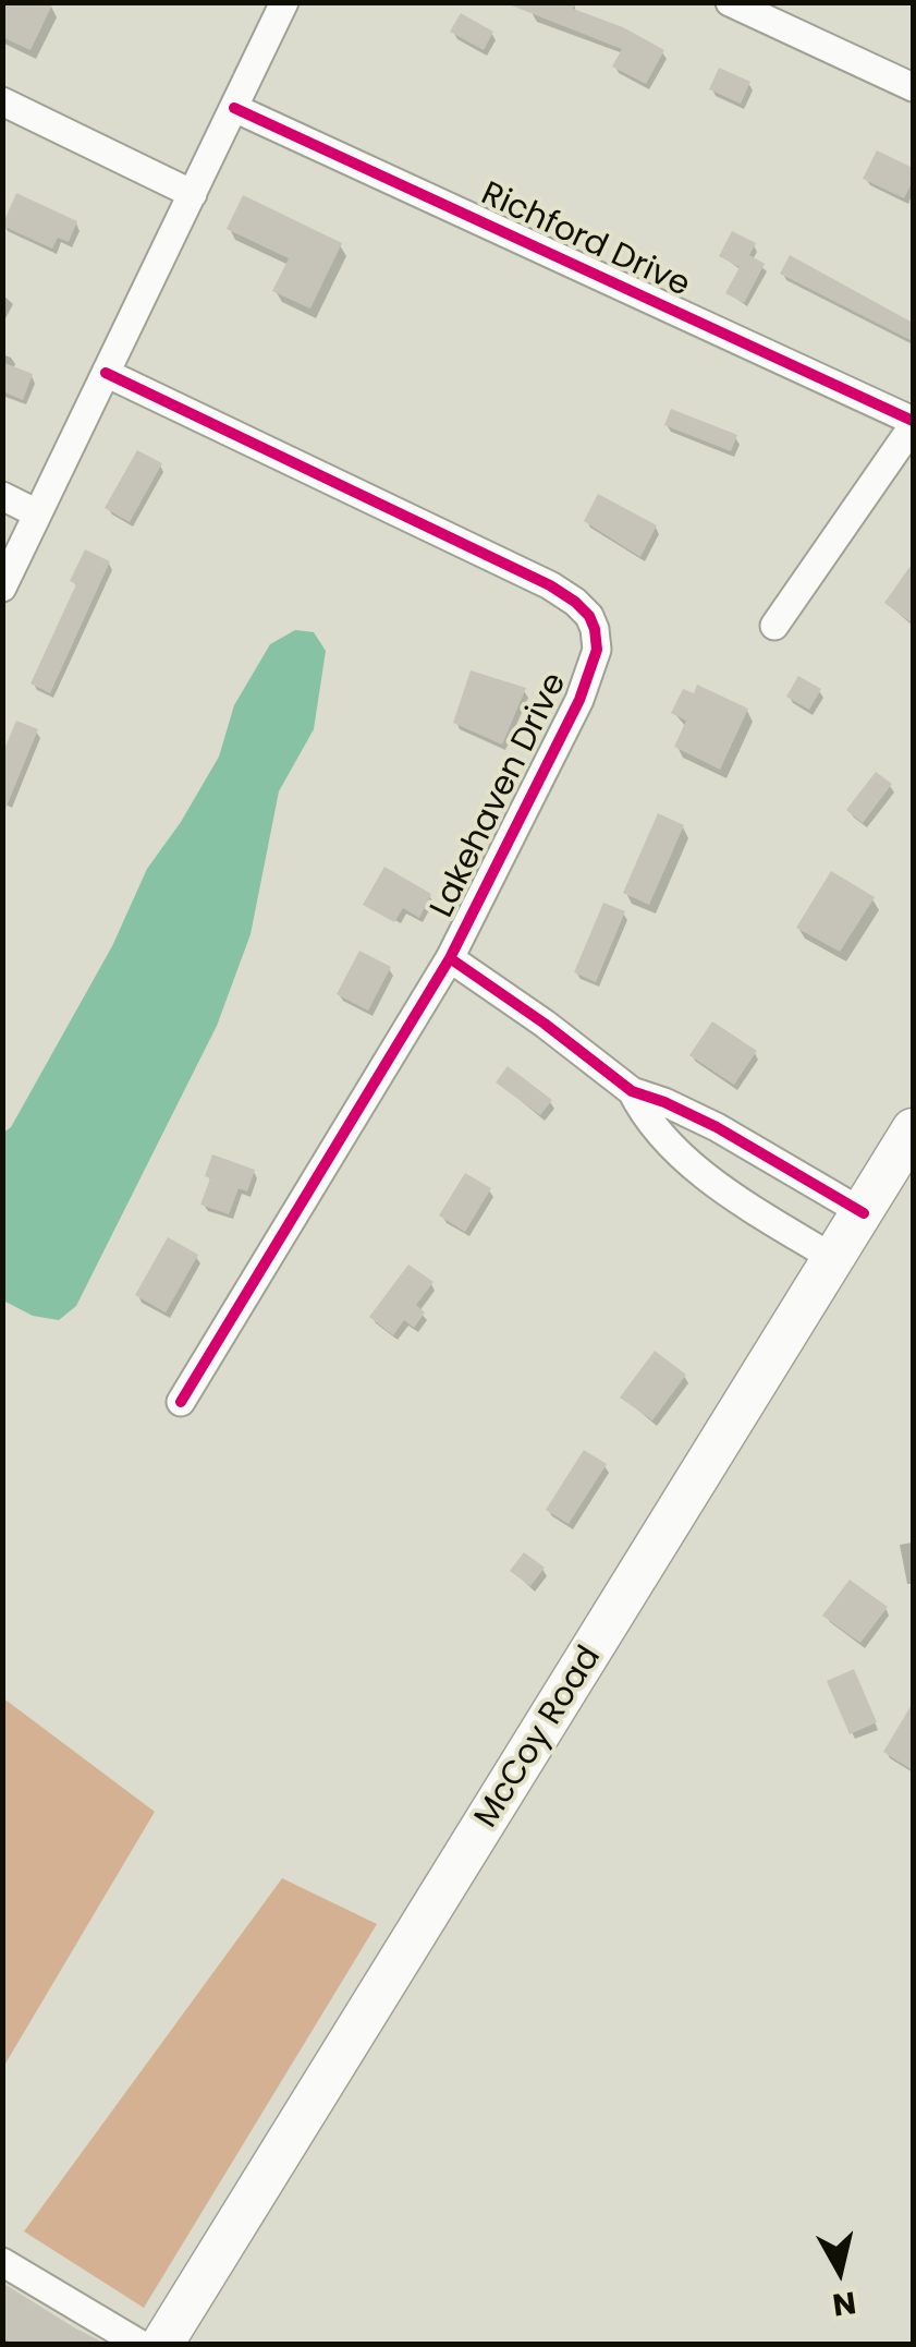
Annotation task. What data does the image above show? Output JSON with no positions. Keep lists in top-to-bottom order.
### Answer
{
  "streets": {
    "main road": ["McCoy Road"],
    "street": ["Richford Drive", "Lakehaven Drive"]
  },
  "north": "bottom"
}
